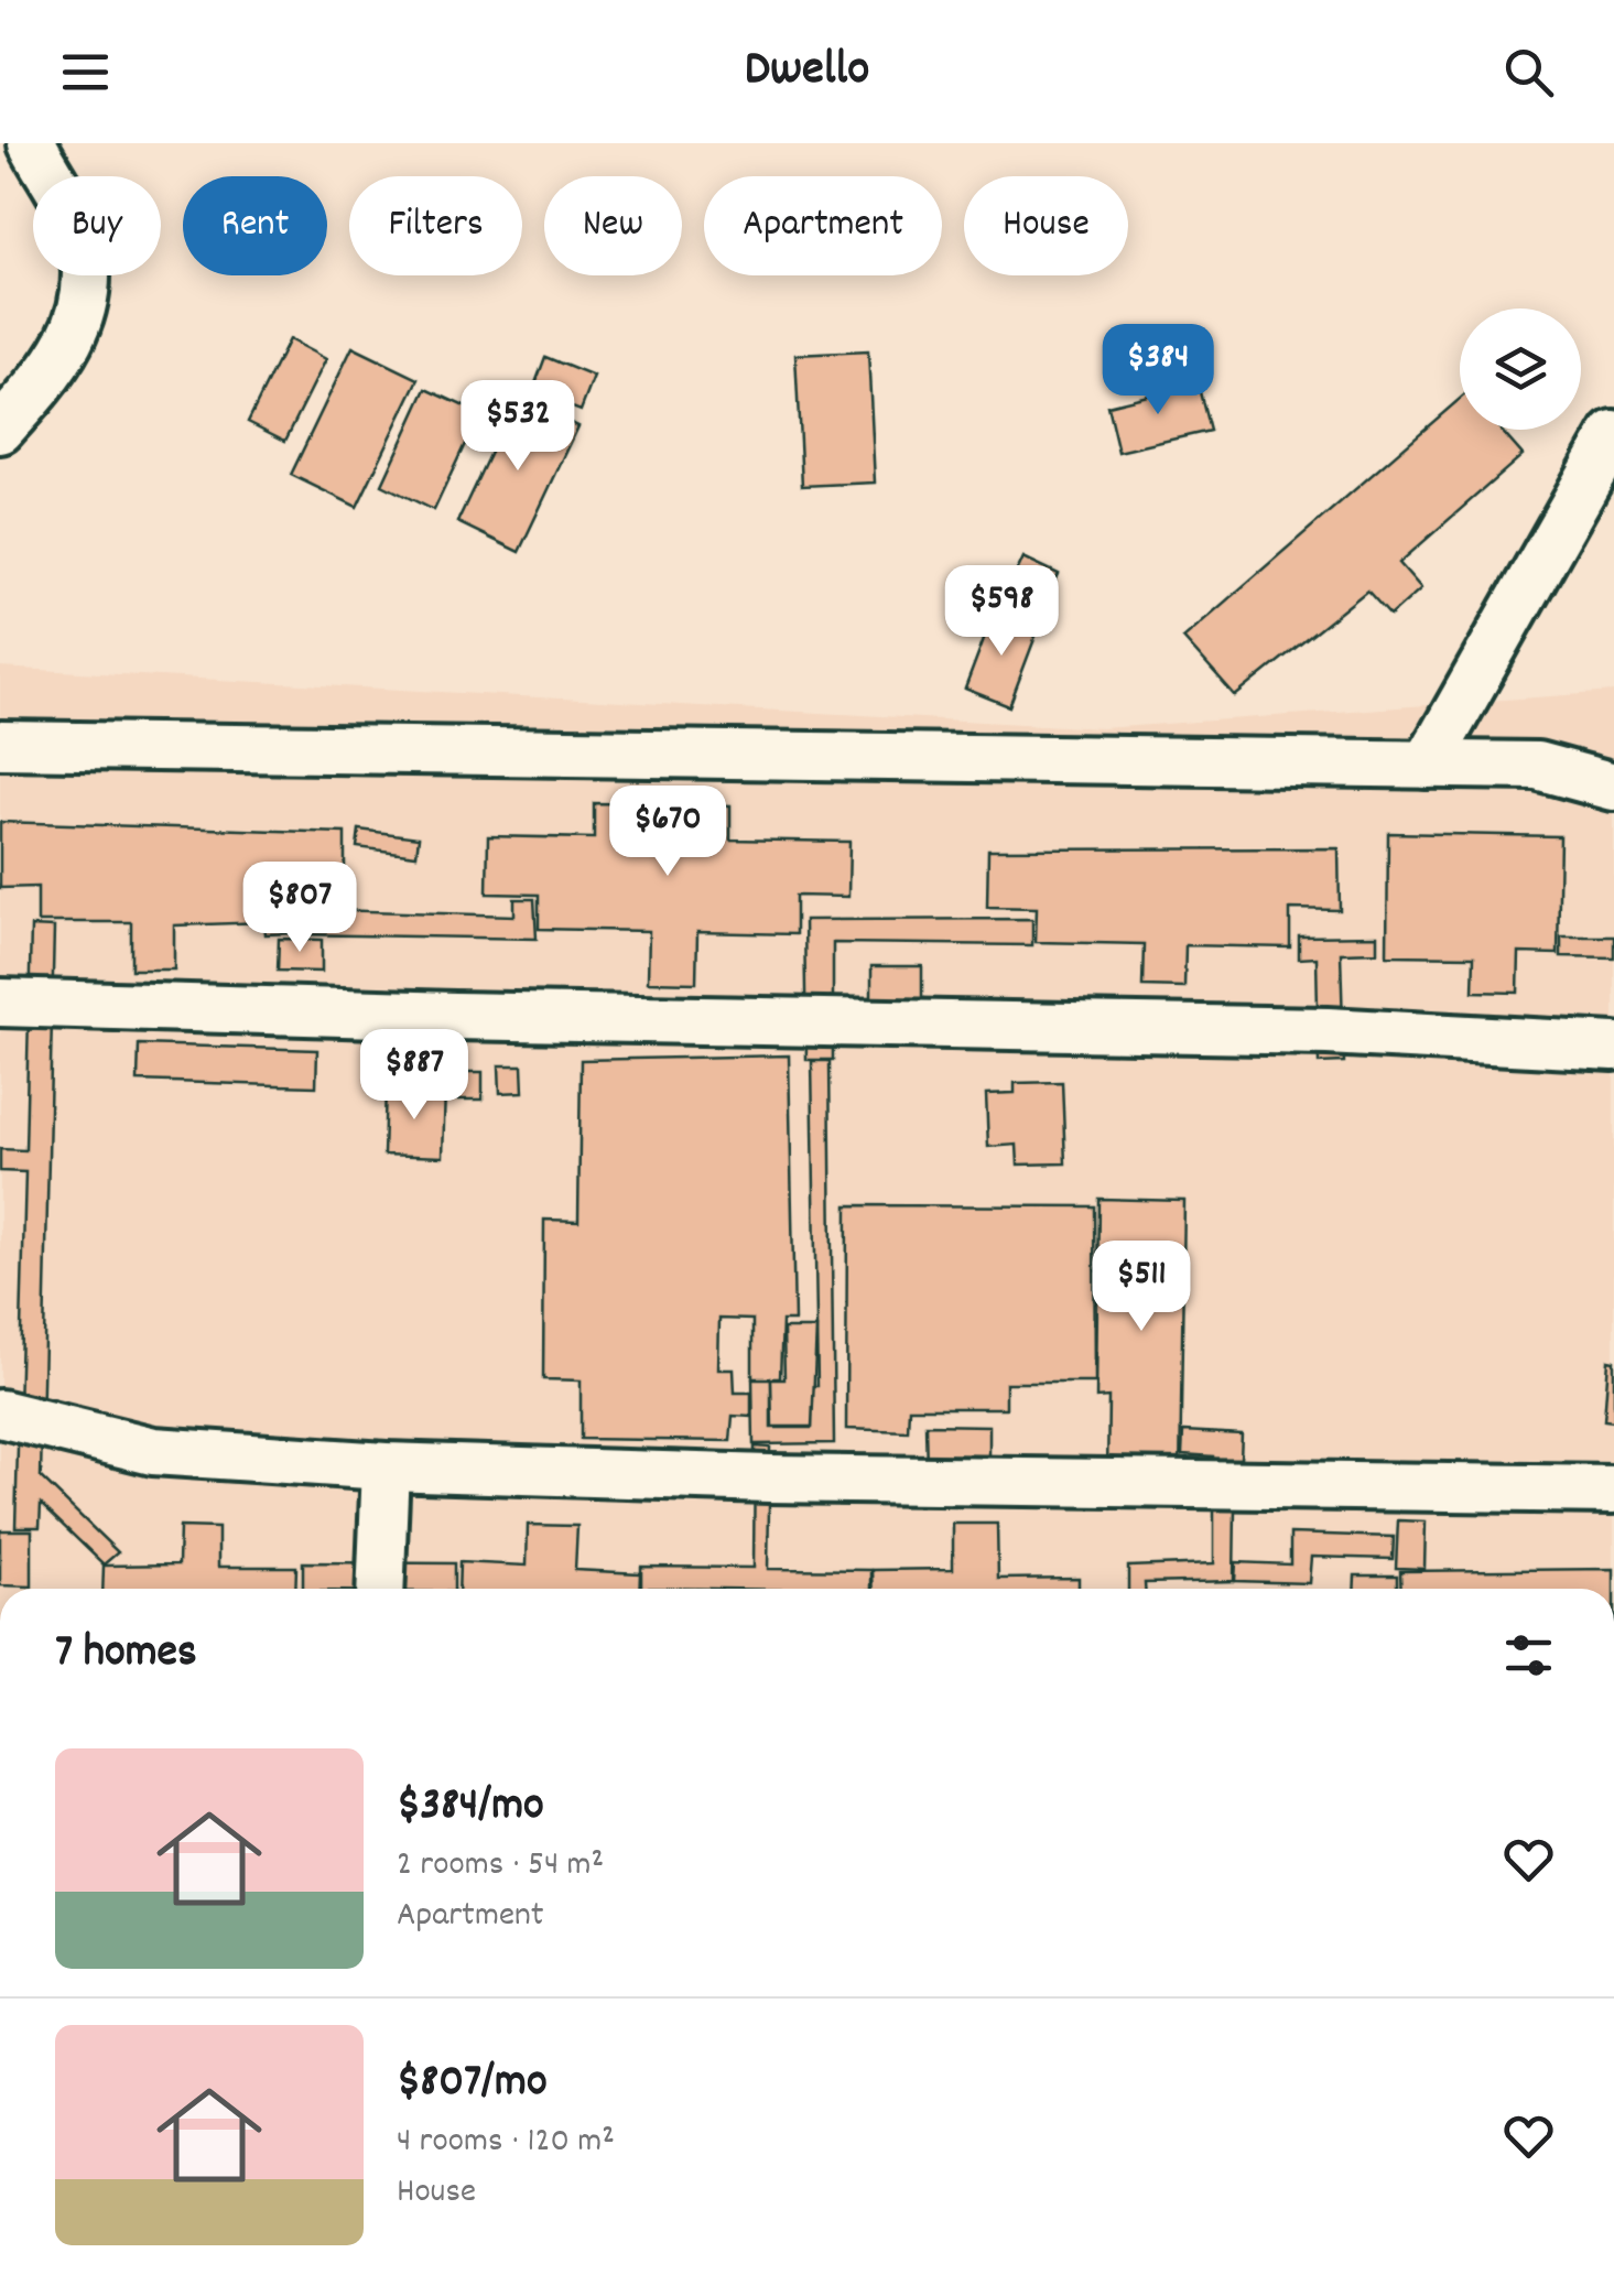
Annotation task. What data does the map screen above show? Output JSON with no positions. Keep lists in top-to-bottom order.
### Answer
{
  "page": {
    "header": "Dwello",
    "chip": [
      "Buy",
      "Rent",
      "Filters",
      "New",
      "Apartment",
      "House"
    ],
    "price": [
      "$384",
      "$532",
      "$598",
      "$670",
      "$807",
      "$887",
      "$511"
    ],
    "heading": "7 homes",
    "list": [
      {
        "name": "$384/mo",
        "note": "2 rooms · 54 m² · Apartment"
      },
      {
        "name": "$807/mo",
        "note": "4 rooms · 120 m² · House"
      }
    ]
  }
}
